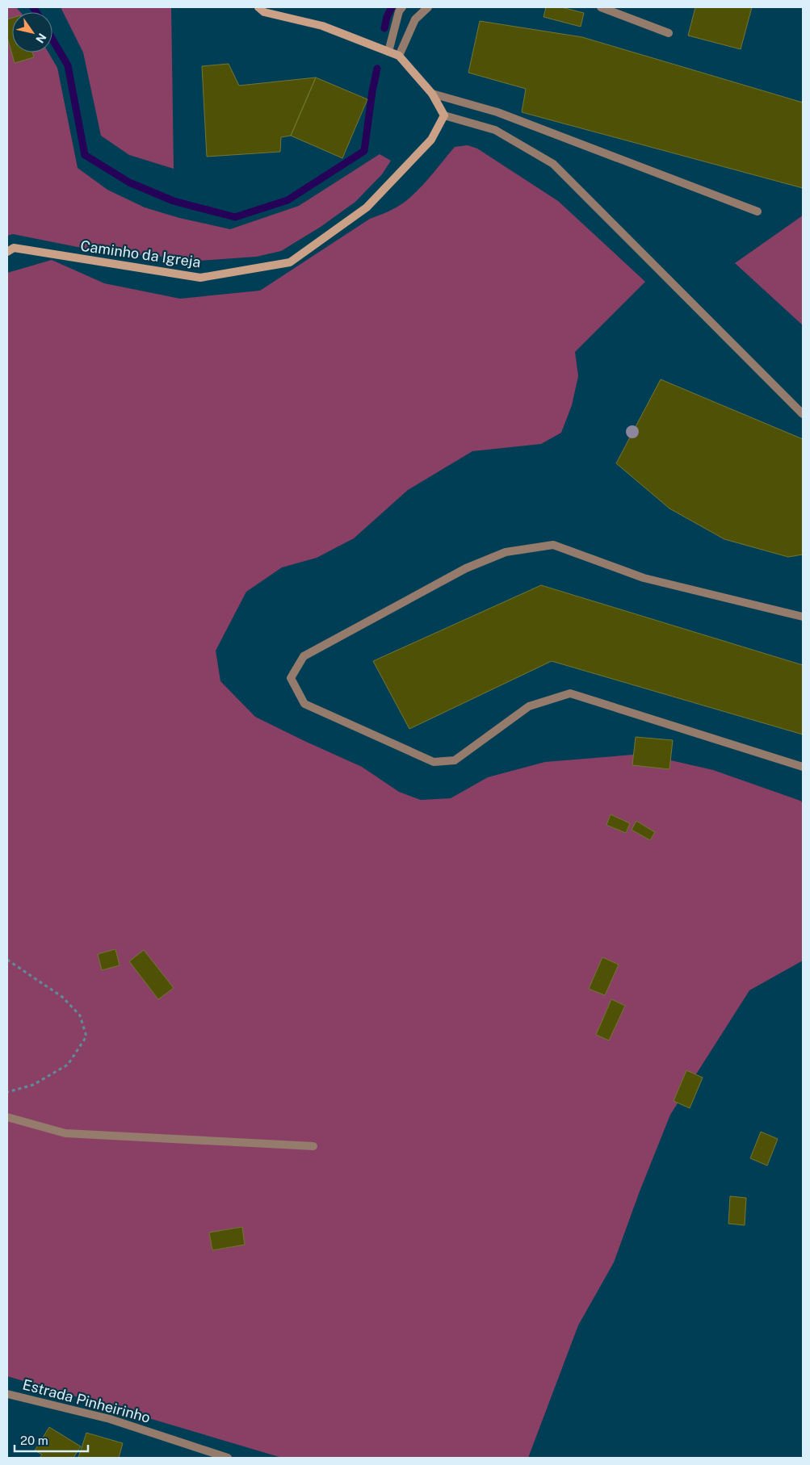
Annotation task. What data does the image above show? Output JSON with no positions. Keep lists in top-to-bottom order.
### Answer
{
  "streets": {
    "street": ["Caminho da Igreja", "Estrada Pinheirinho"]
  },
  "scale_bar": "20 m",
  "north": "bottom right"
}
